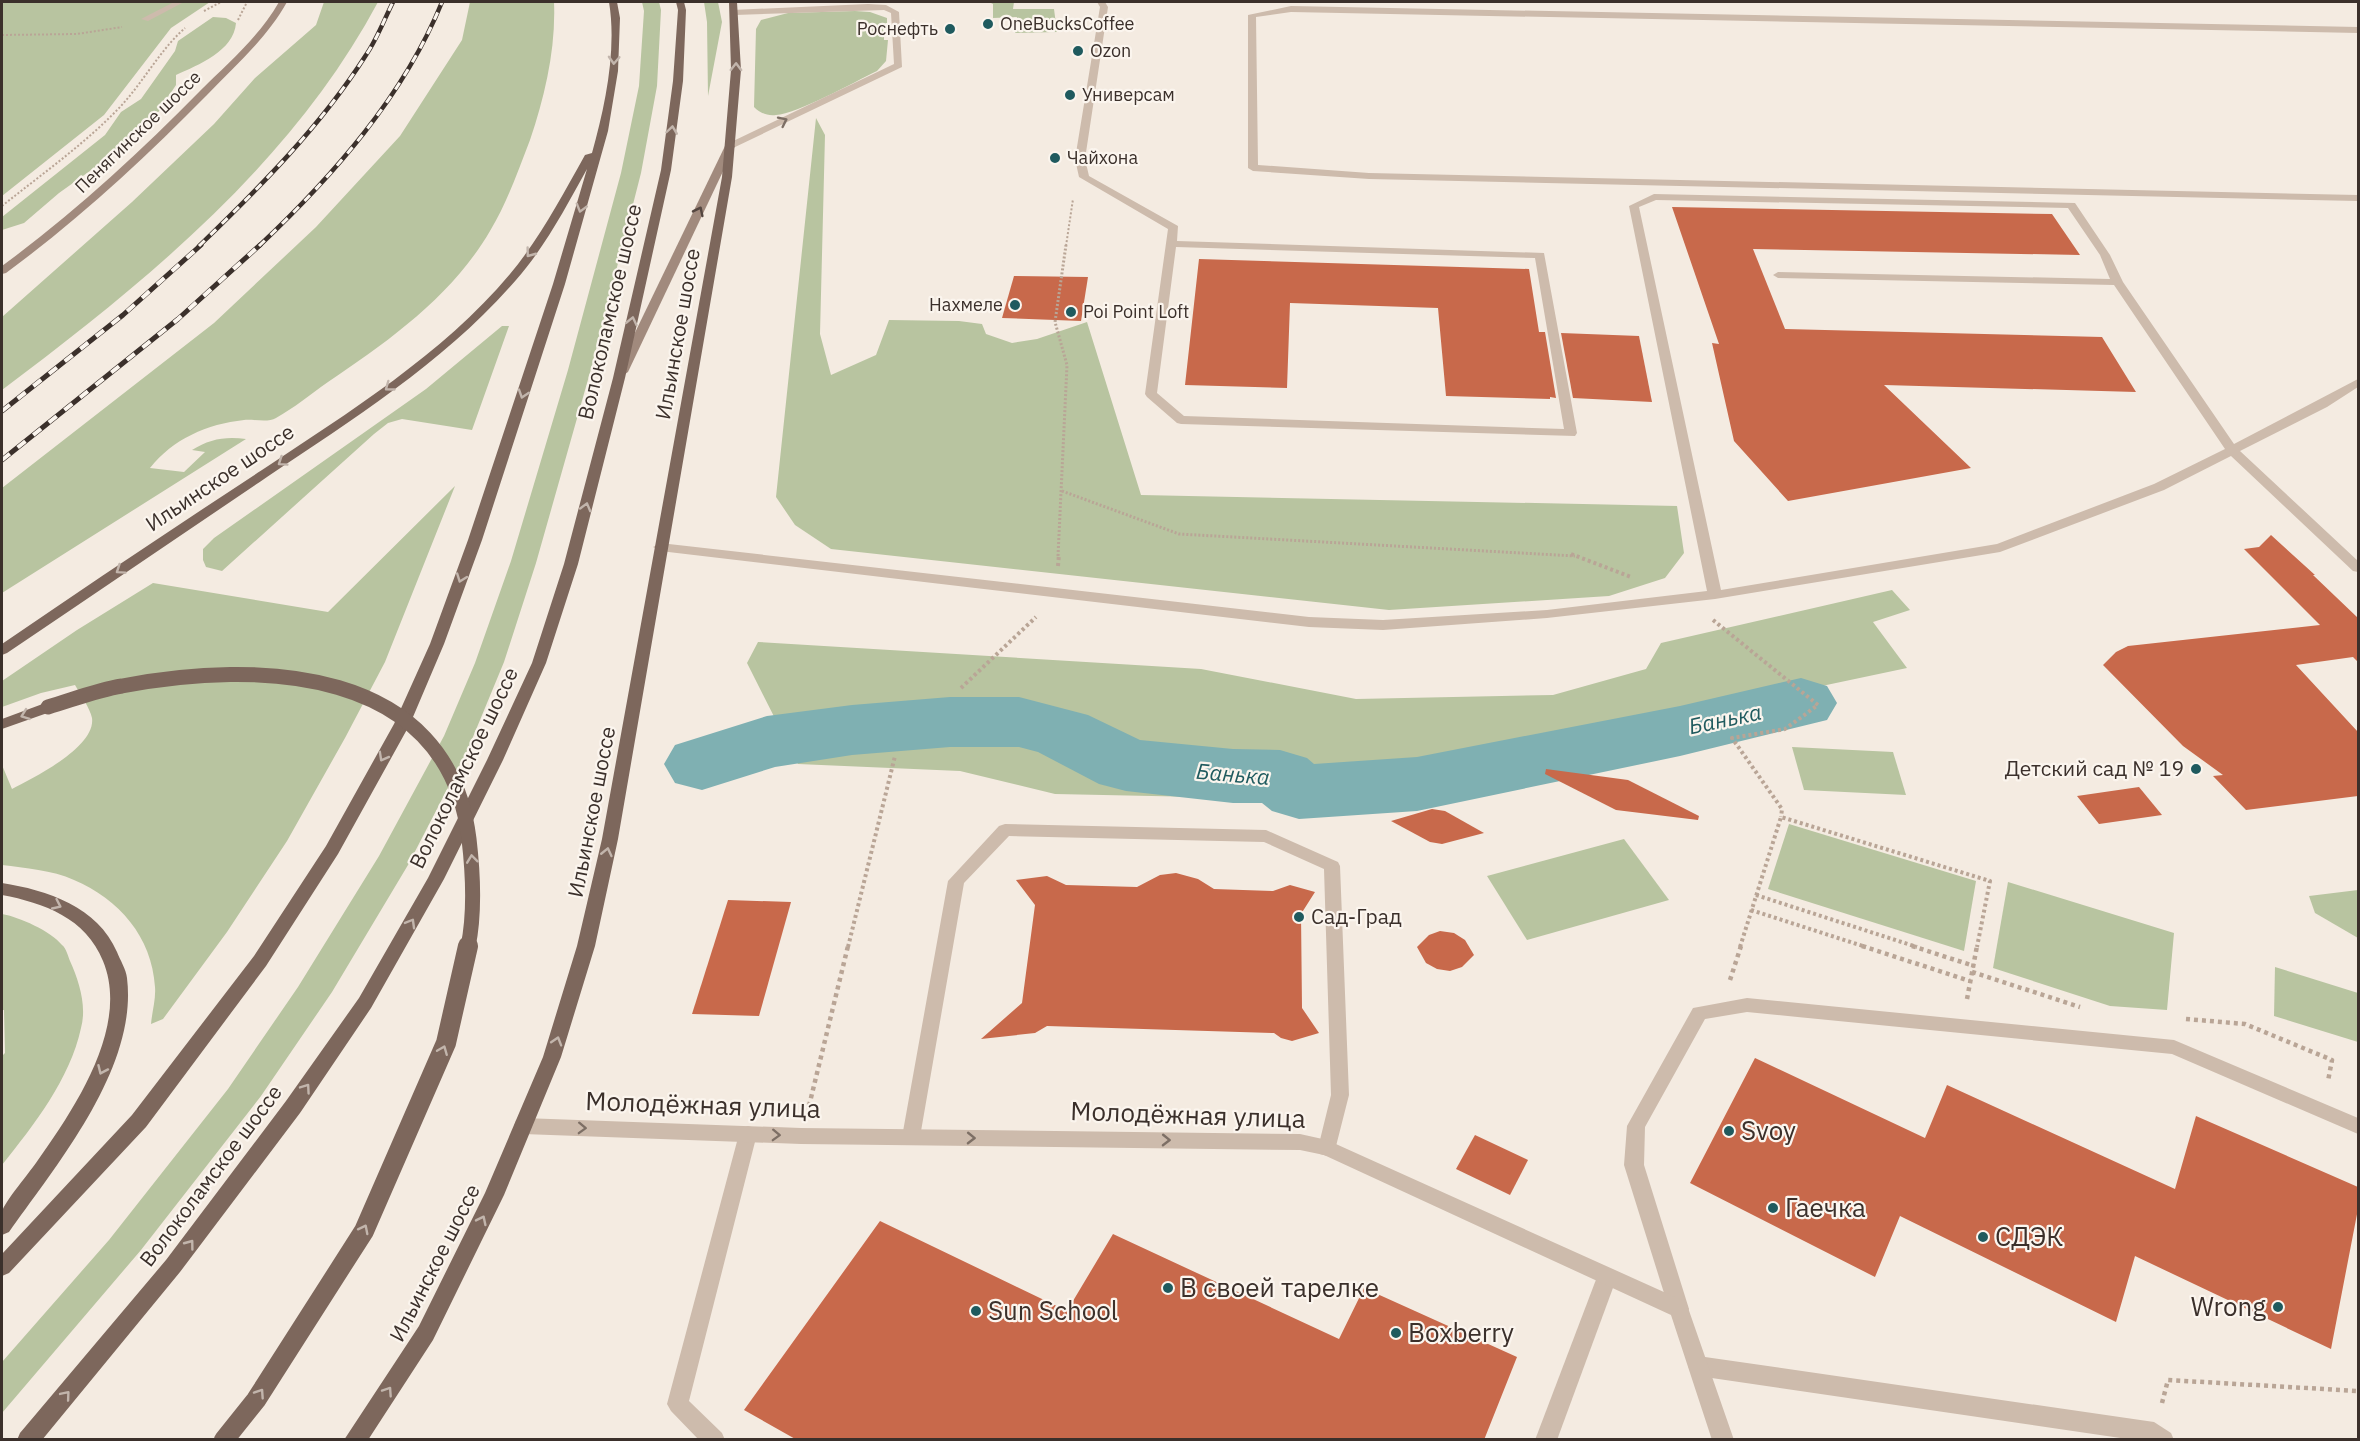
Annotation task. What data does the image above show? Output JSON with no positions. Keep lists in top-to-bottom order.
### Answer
{
  "streets": {
    "main road": ["Пенягинское шоссе", "Волоколамское шоссе", "Ильинское шоссе"],
    "street": ["Молодёжная улица"]
  },
  "crossings": [
    ["Ильинское шоссе", "Молодёжная улица"]
  ],
  "one_way": ["Молодёжная улица"],
  "water": ["Банька"],
  "places": [
    "OneBucksCoffee",
    "Роснефть",
    "Ozon",
    "Универсам",
    "Чайхона",
    "Нахмеле",
    "Poi Point Loft",
    "Детский сад № 19",
    "Сад-Град",
    "Svoy",
    "Гаечка",
    "СДЭК",
    "В своей тарелке",
    "Wrong",
    "Sun School",
    "Boxberry"
  ]
}
